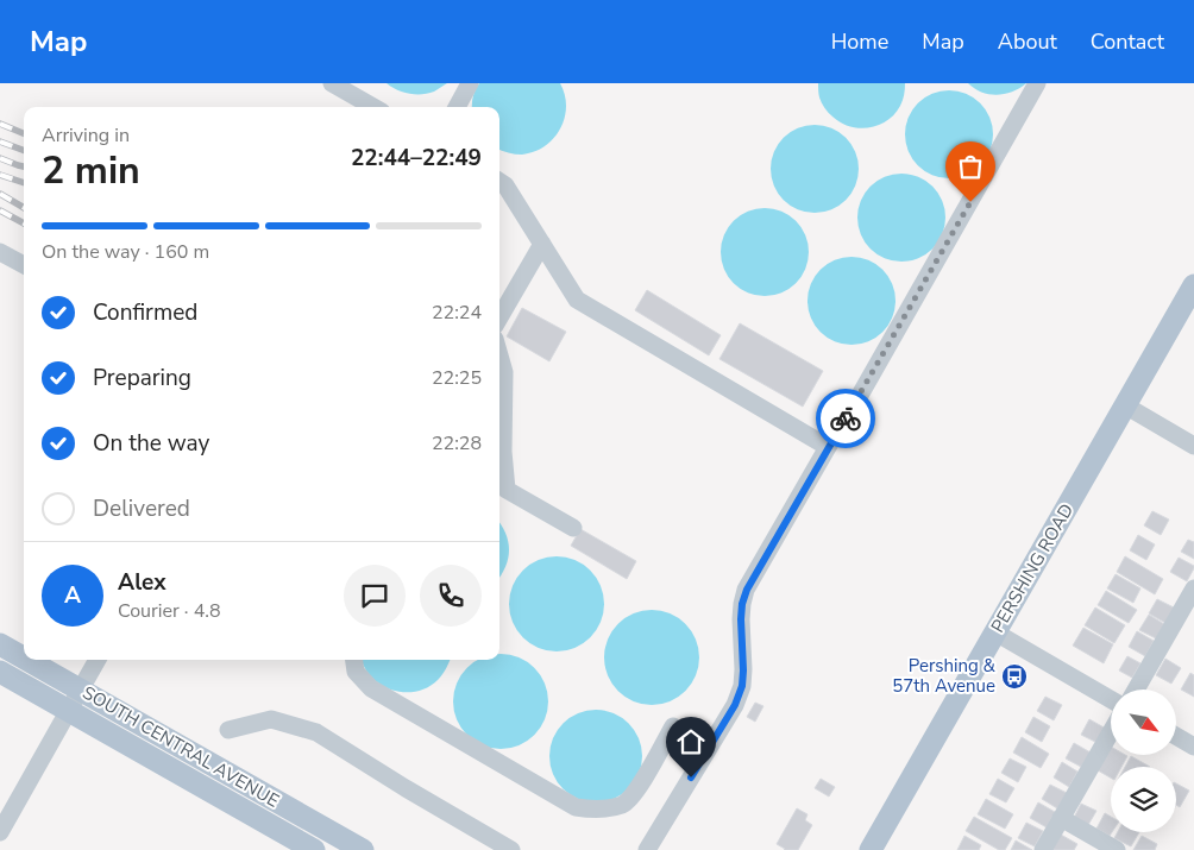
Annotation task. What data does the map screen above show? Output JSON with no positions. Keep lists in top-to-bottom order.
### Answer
{
  "streets": {
    "main road": ["PERSHING ROAD", "SOUTH CENTRAL AVENUE"]
  },
  "places": {
    "bus stop": ["Pershing & 57th Avenue"]
  },
  "north": "bottom right",
  "page": {
    "header": "Map",
    "nav": [
      "Home",
      "Map",
      "About",
      "Contact"
    ],
    "heading": ["2 min", "Arriving in", "22:44–22:49"],
    "panel": ["Alex", "Courier · 4.8"],
    "bar": "On the way · 160 m",
    "list": [
      ["Confirmed", "22:24"],
      ["Preparing", "22:25"],
      ["On the way", "22:28"],
      "Delivered"
    ],
    "round": "A"
  }
}
